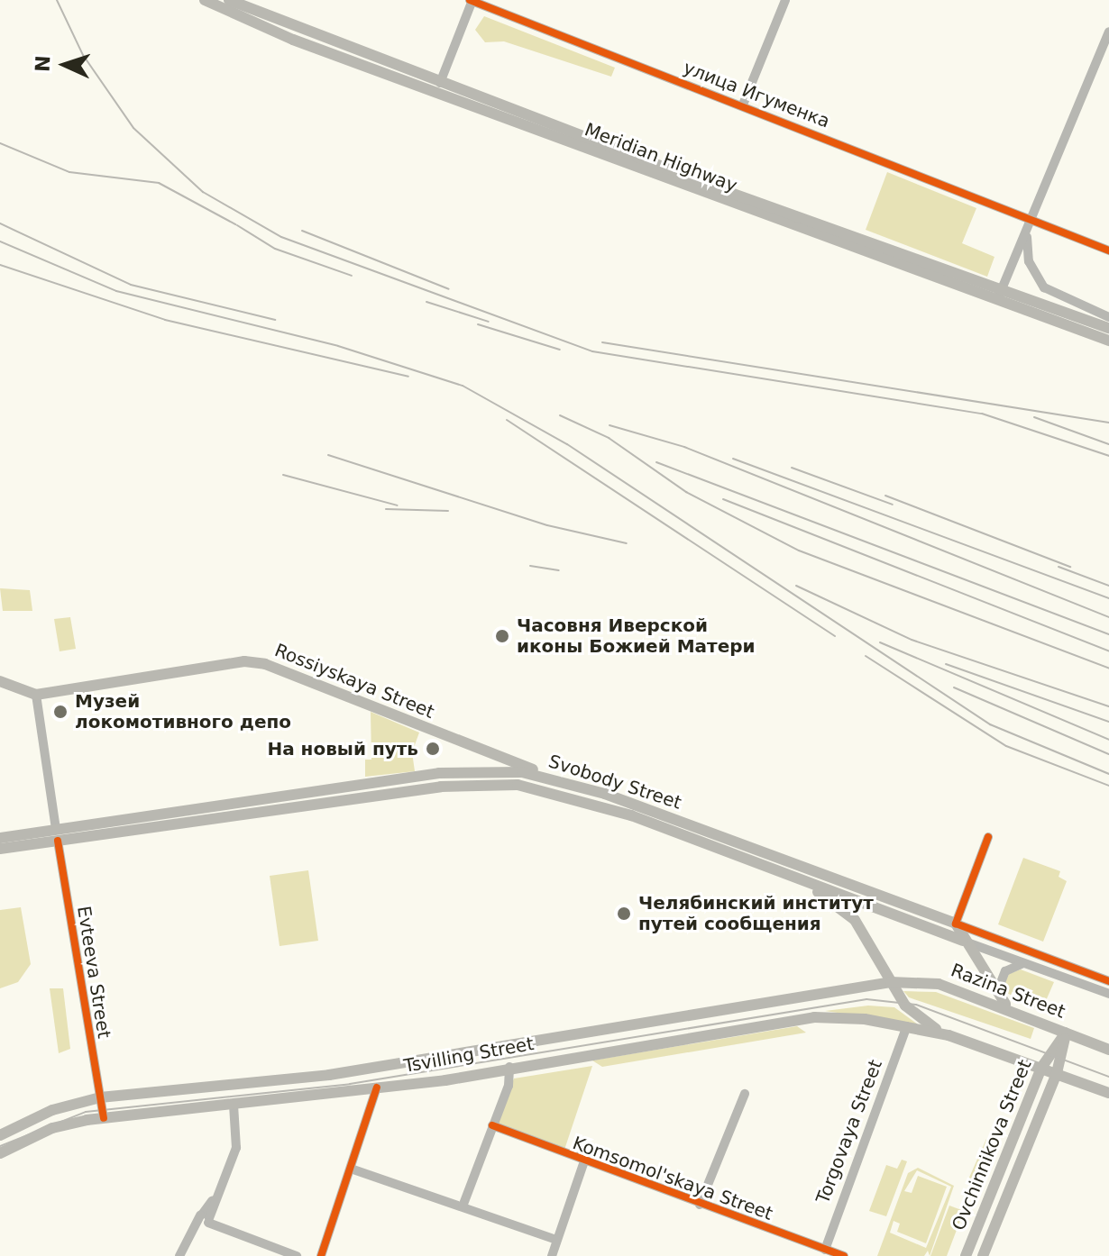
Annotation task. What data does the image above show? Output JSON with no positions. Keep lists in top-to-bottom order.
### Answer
{
  "streets": {
    "main road": [
      "Meridian Highway",
      "Rossiyskaya Street",
      "Svobody Street",
      "Razina Street",
      "Tsvilling Street",
      "Ovchinnikova Street"
    ],
    "street": [
      "улица Игуменка",
      "Evteeva Street",
      "Torgovaya Street",
      "Komsomol'skaya Street"
    ]
  },
  "crossings": [
    ["Rossiyskaya Street", "Svobody Street"],
    ["Rossiyskaya Street", "Evteeva Street"],
    ["Svobody Street", "Evteeva Street"],
    ["Evteeva Street", "Tsvilling Street"],
    ["Razina Street", "Tsvilling Street"],
    ["Razina Street", "Ovchinnikova Street"],
    ["Tsvilling Street", "Torgovaya Street"],
    ["Torgovaya Street", "Komsomol'skaya Street"]
  ],
  "places": [
    "Часовня Иверской иконы Божией Матери",
    "Музей локомотивного депо",
    "На новый путь",
    "Челябинский институт путей сообщения"
  ],
  "north": "left"
}
